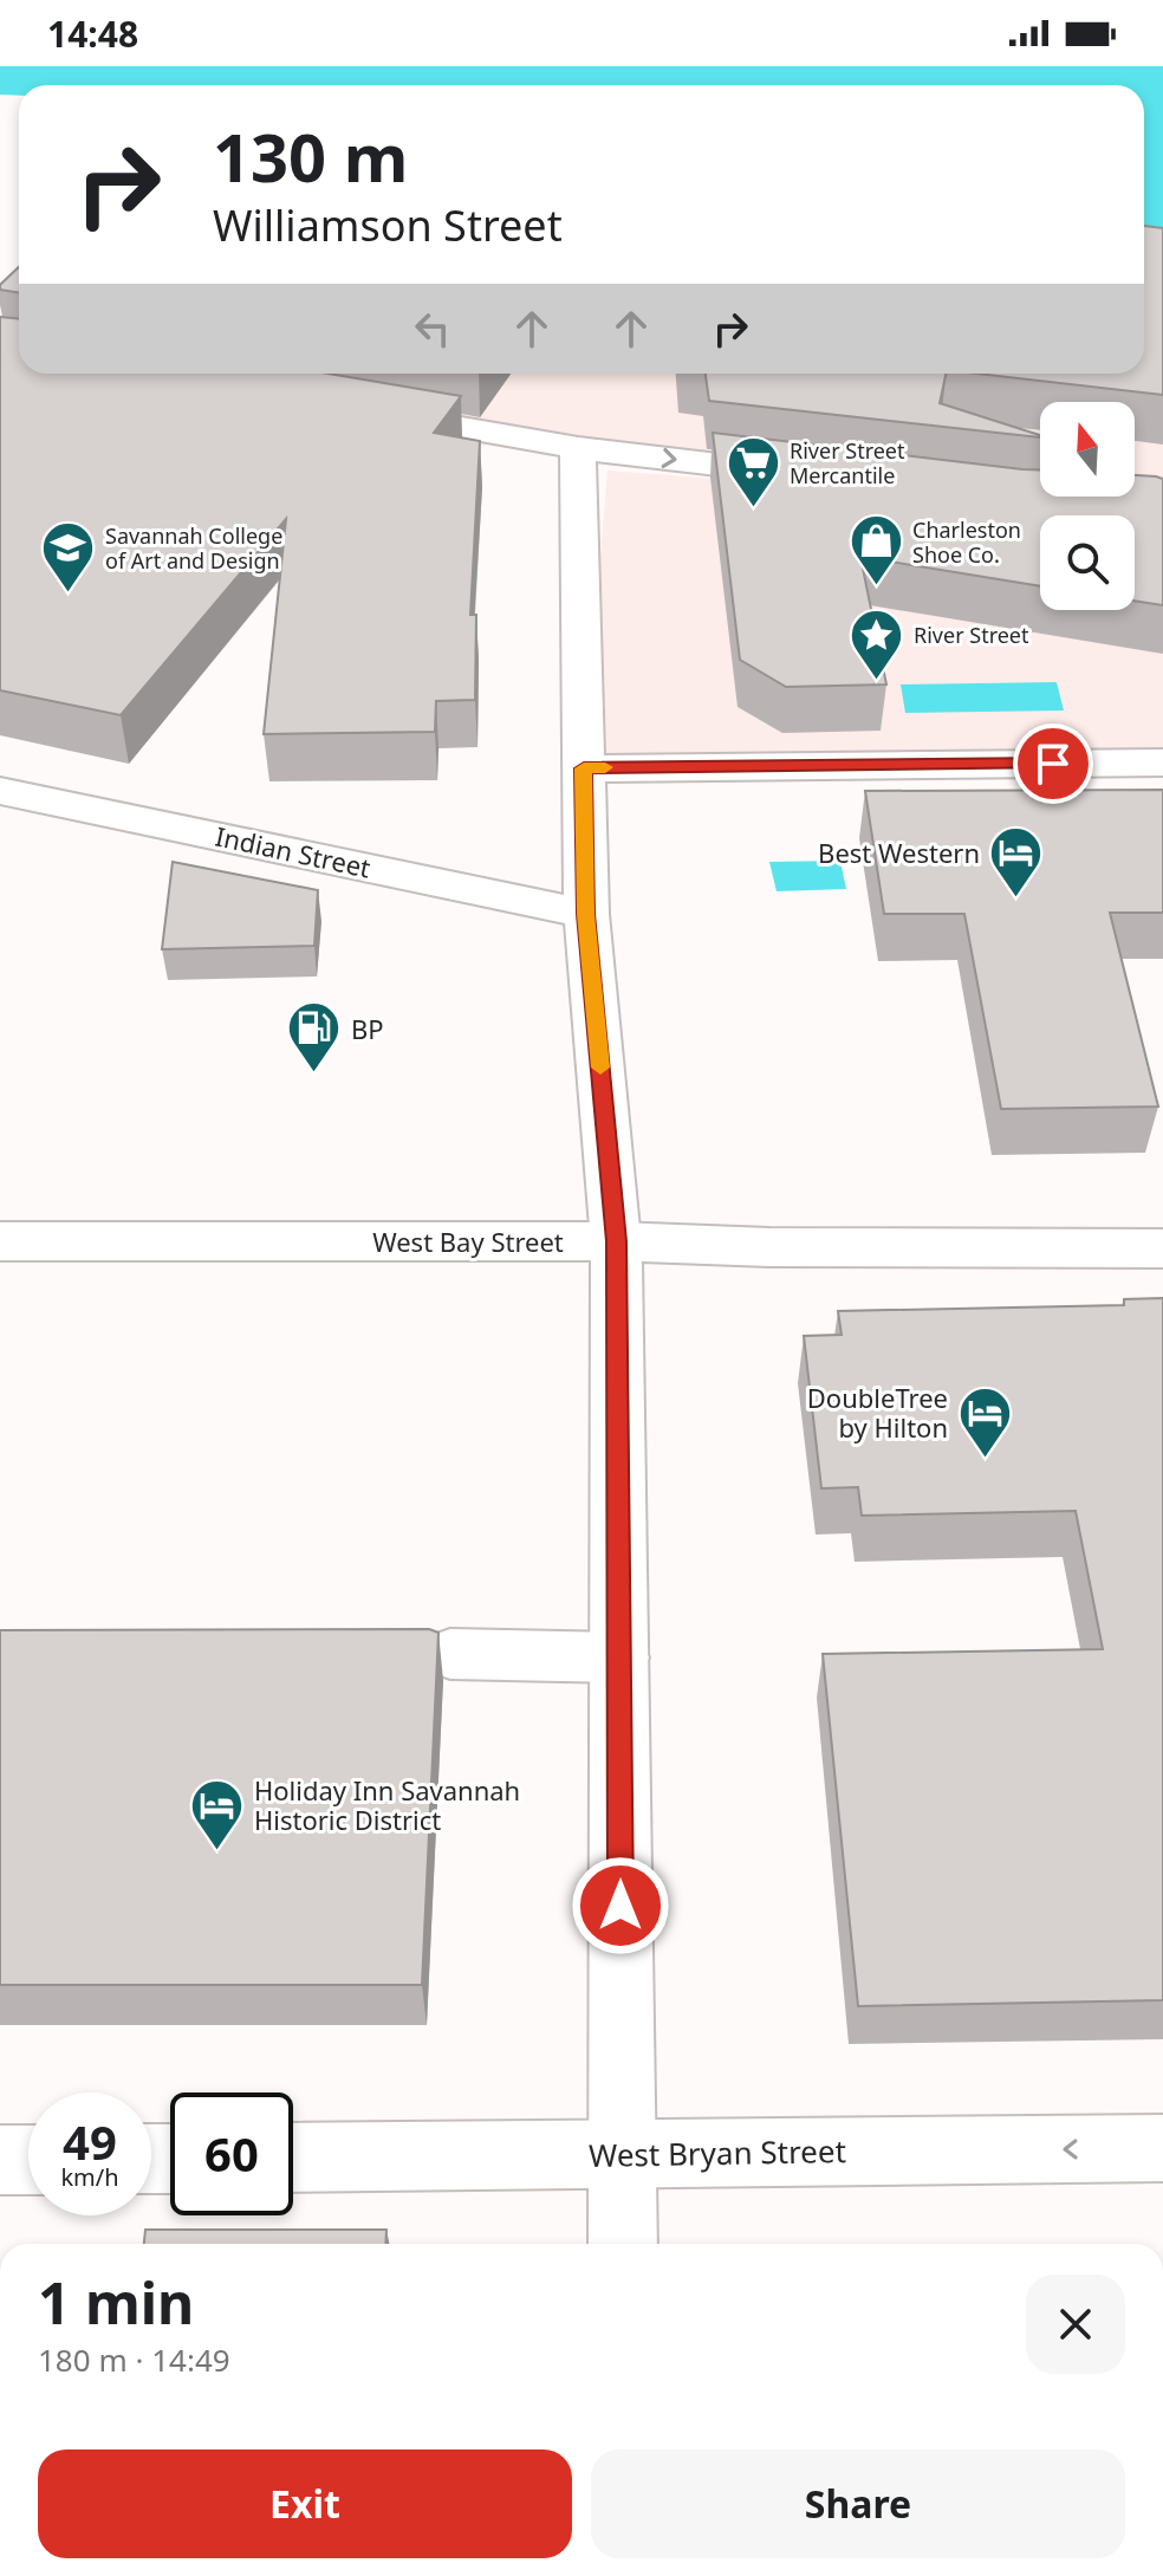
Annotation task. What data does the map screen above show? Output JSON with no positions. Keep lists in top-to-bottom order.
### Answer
{
  "streets": {
    "street": ["Indian Street", "West Bay Street", "West Bryan Street"]
  },
  "one_way": ["West Bryan Street"],
  "places": {
    "supermarket": ["River Street Mercantile"],
    "shop": ["Charleston Shoe Co."],
    "school or university": ["Savannah College of Art and Design"],
    "place": ["River Street"],
    "hotel": ["Best Western", "DoubleTree by Hilton", "Holiday Inn Savannah Historic District"],
    "fuel station": ["BP"]
  },
  "north": "top",
  "page": {
    "status": "14:48",
    "turn": ["130 m", "Williamson Street"],
    "speed": "49 km/h",
    "limit": "60",
    "heading": ["1 min", "180 m · 14:49"],
    "buttons": ["Exit", "Share"]
  }
}
